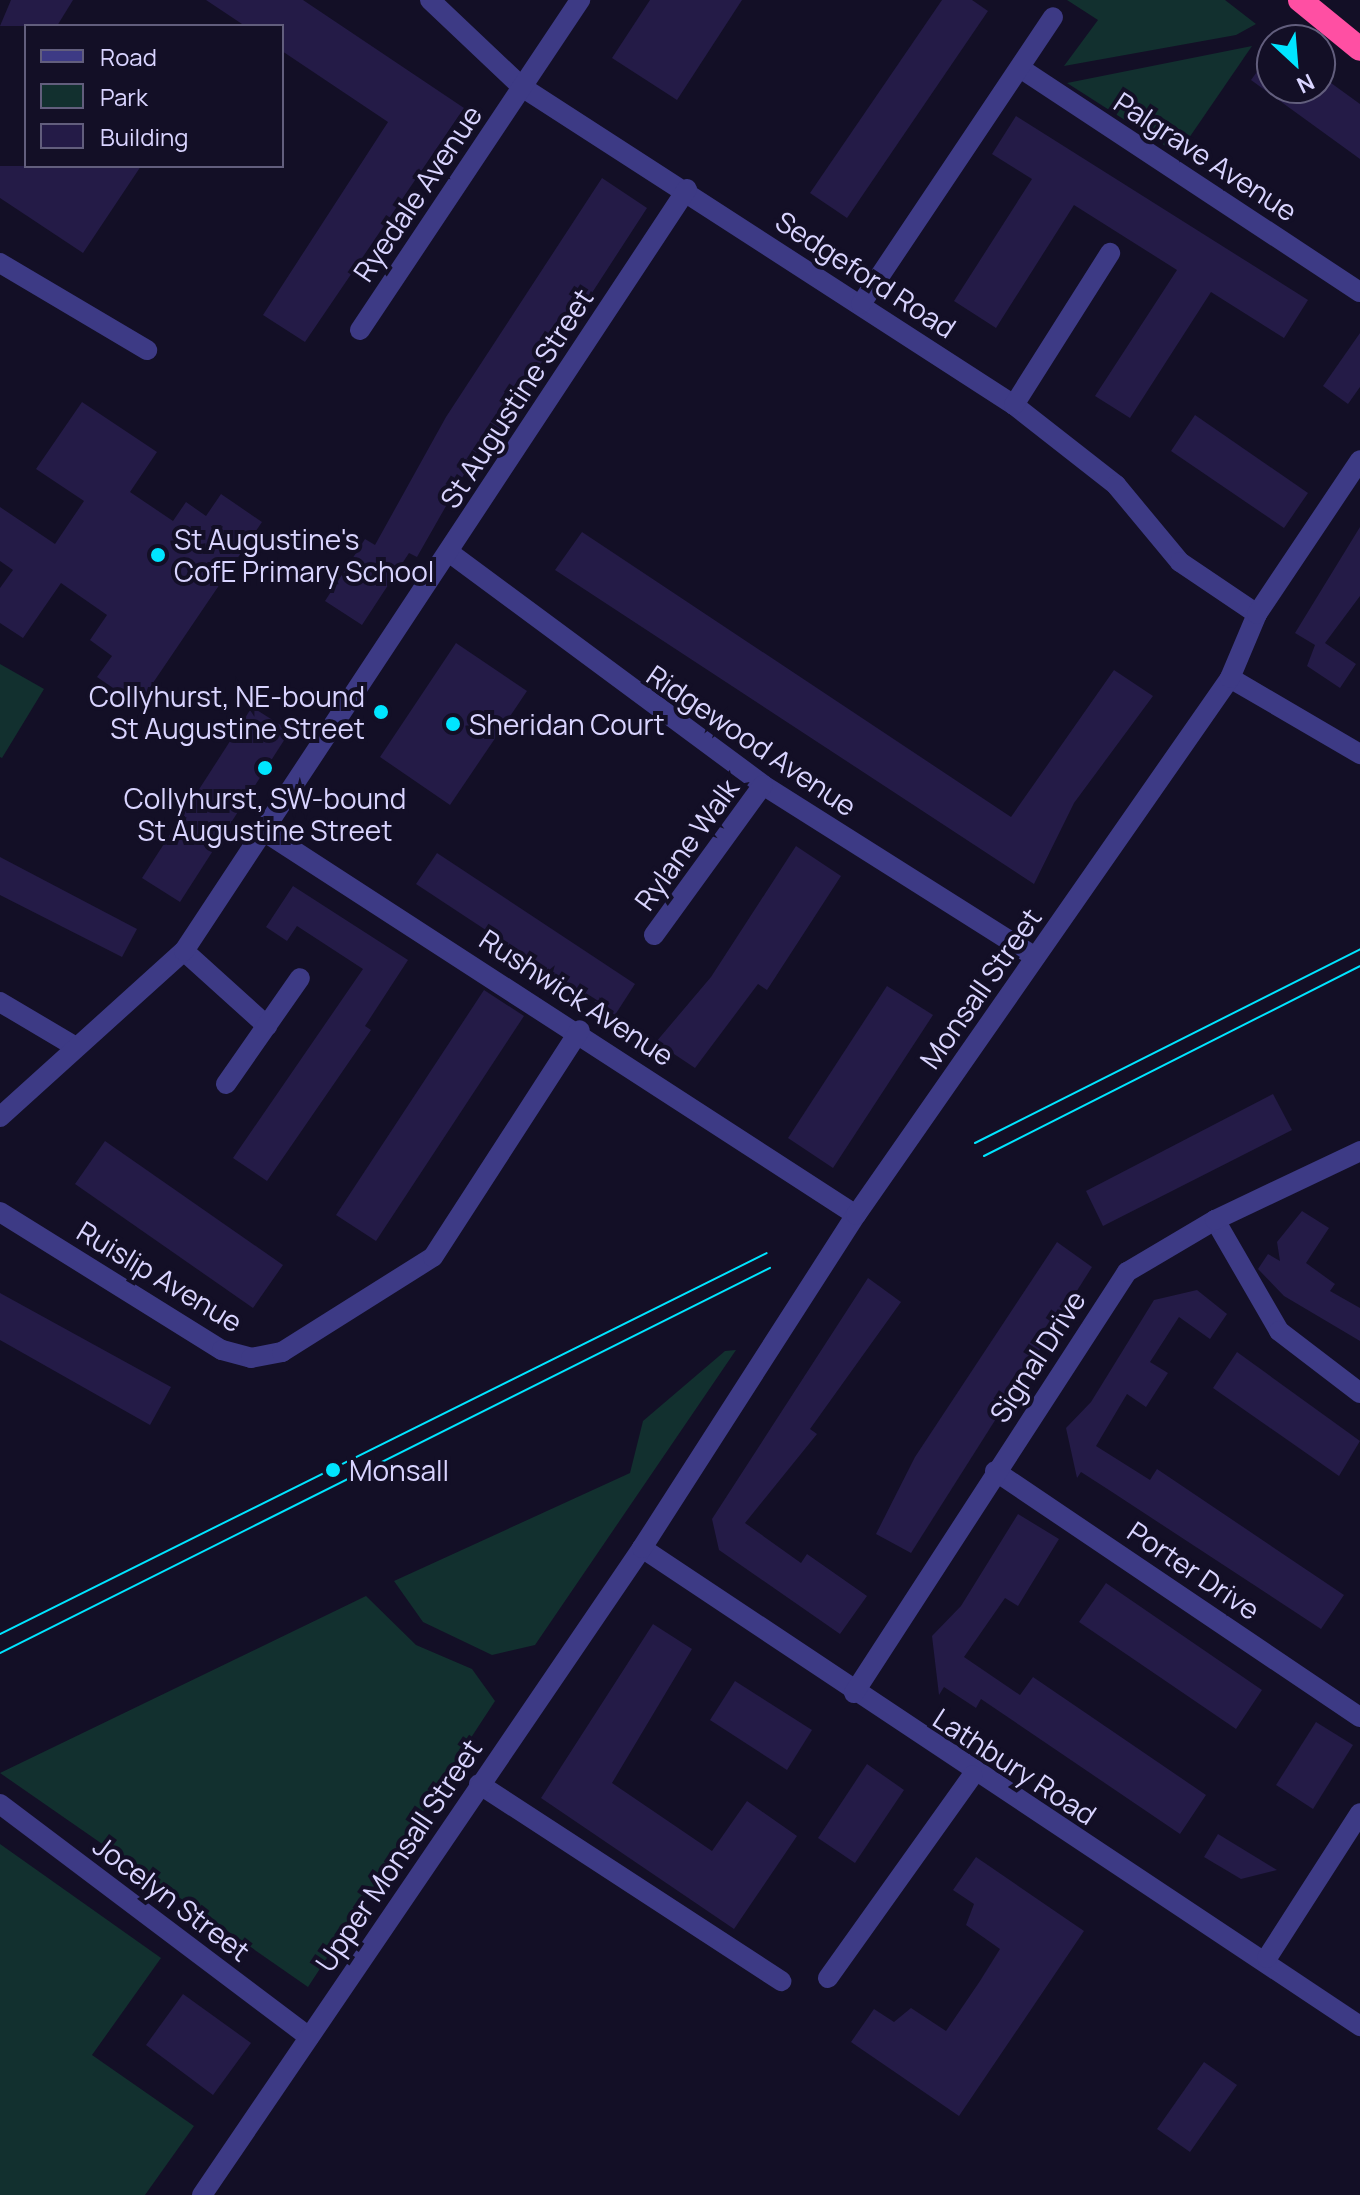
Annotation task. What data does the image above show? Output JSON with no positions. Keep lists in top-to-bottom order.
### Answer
{
  "streets": {
    "street": [
      "Palgrave Avenue",
      "Ryedale Avenue",
      "Sedgeford Road",
      "St Augustine Street",
      "Ridgewood Avenue",
      "Rylane Walk",
      "Monsall Street",
      "Rushwick Avenue",
      "Ruislip Avenue",
      "Signal Drive",
      "Porter Drive",
      "Lathbury Road",
      "Upper Monsall Street",
      "Jocelyn Street"
    ]
  },
  "crossings": [
    ["Ryedale Avenue", "Sedgeford Road"],
    ["Sedgeford Road", "St Augustine Street"],
    ["Sedgeford Road", "Monsall Street"],
    ["St Augustine Street", "Ridgewood Avenue"],
    ["St Augustine Street", "Rushwick Avenue"],
    ["Ridgewood Avenue", "Rylane Walk"],
    ["Ridgewood Avenue", "Monsall Street"],
    ["Monsall Street", "Rushwick Avenue"],
    ["Monsall Street", "Lathbury Road"],
    ["Monsall Street", "Upper Monsall Street"],
    ["Rushwick Avenue", "Ruislip Avenue"],
    ["Signal Drive", "Porter Drive"],
    ["Signal Drive", "Lathbury Road"],
    ["Lathbury Road", "Upper Monsall Street"],
    ["Upper Monsall Street", "Jocelyn Street"]
  ],
  "places": [
    "St Augustine's CofE Primary School",
    "Collyhurst, NE-bound St Augustine Street",
    "Sheridan Court",
    "Collyhurst, SW-bound St Augustine Street",
    "Monsall"
  ],
  "legend": ["Road", "Park", "Building"],
  "north": "bottom right"
}
